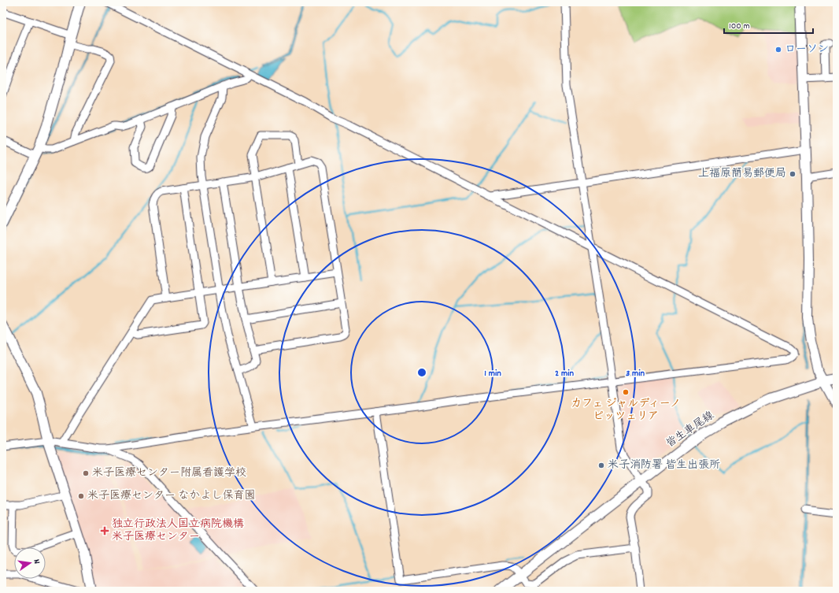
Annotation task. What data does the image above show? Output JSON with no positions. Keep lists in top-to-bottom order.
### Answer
{
  "streets": {
    "street": ["皆生車尾線"]
  },
  "places": {
    "other": [
      "ローソン",
      "上福原簡易郵便局",
      "カフェ ジャルディーノ ピッツェリア",
      "米子消防署 皆生出張所",
      "米子医療センター附属看護学校",
      "米子医療センター なかよし保育園"
    ],
    "health": ["独立行政法人国立病院機構 米子医療センター"]
  },
  "scale_bar": "100 m",
  "north": "right",
  "rings": ["1 min", "2 min", "3 min"]
}
